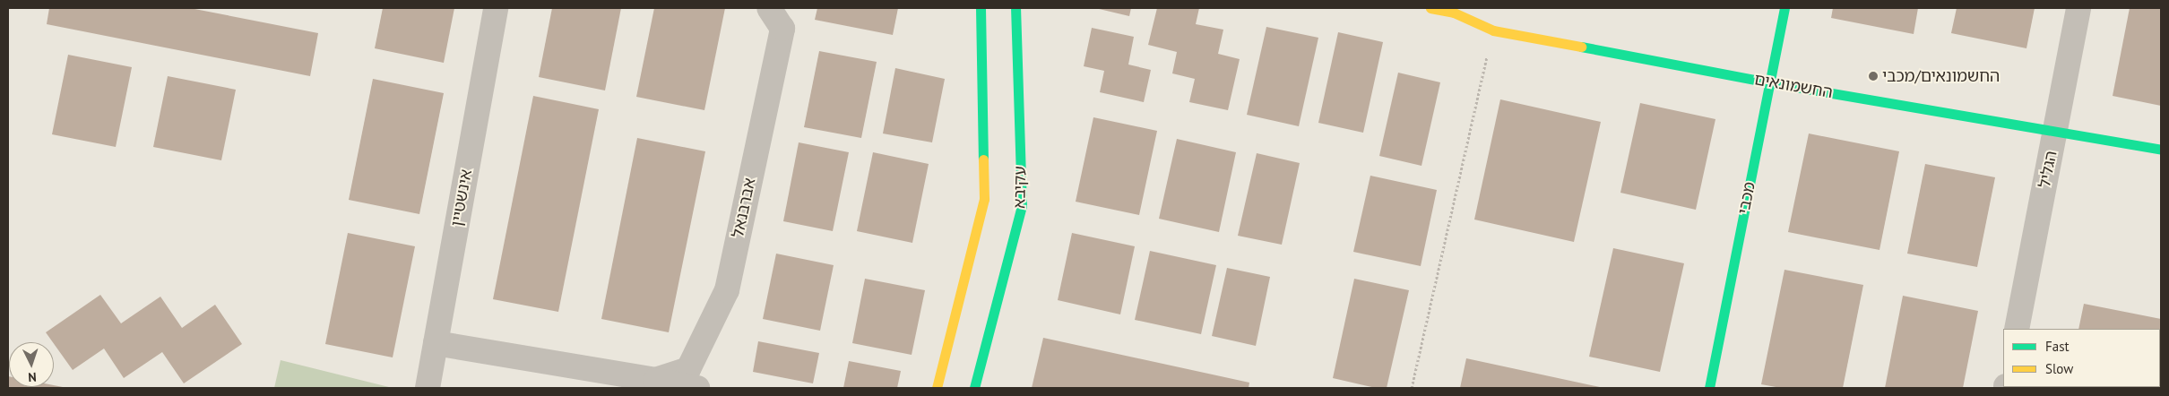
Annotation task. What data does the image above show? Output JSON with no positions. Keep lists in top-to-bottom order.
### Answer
{
  "streets": {
    "street": [
      "החשמונאים",
      "הגליל",
      "עקיבא",
      "אינשטיין",
      "מכבי",
      "אברבנאל"
    ]
  },
  "crossings": [
    ["החשמונאים", "הגליל"],
    ["החשמונאים", "מכבי"],
    ["אינשטיין", "אברבנאל"]
  ],
  "places": ["החשמונאים/מכבי"],
  "legend": ["Fast", "Slow"],
  "north": "bottom"
}
